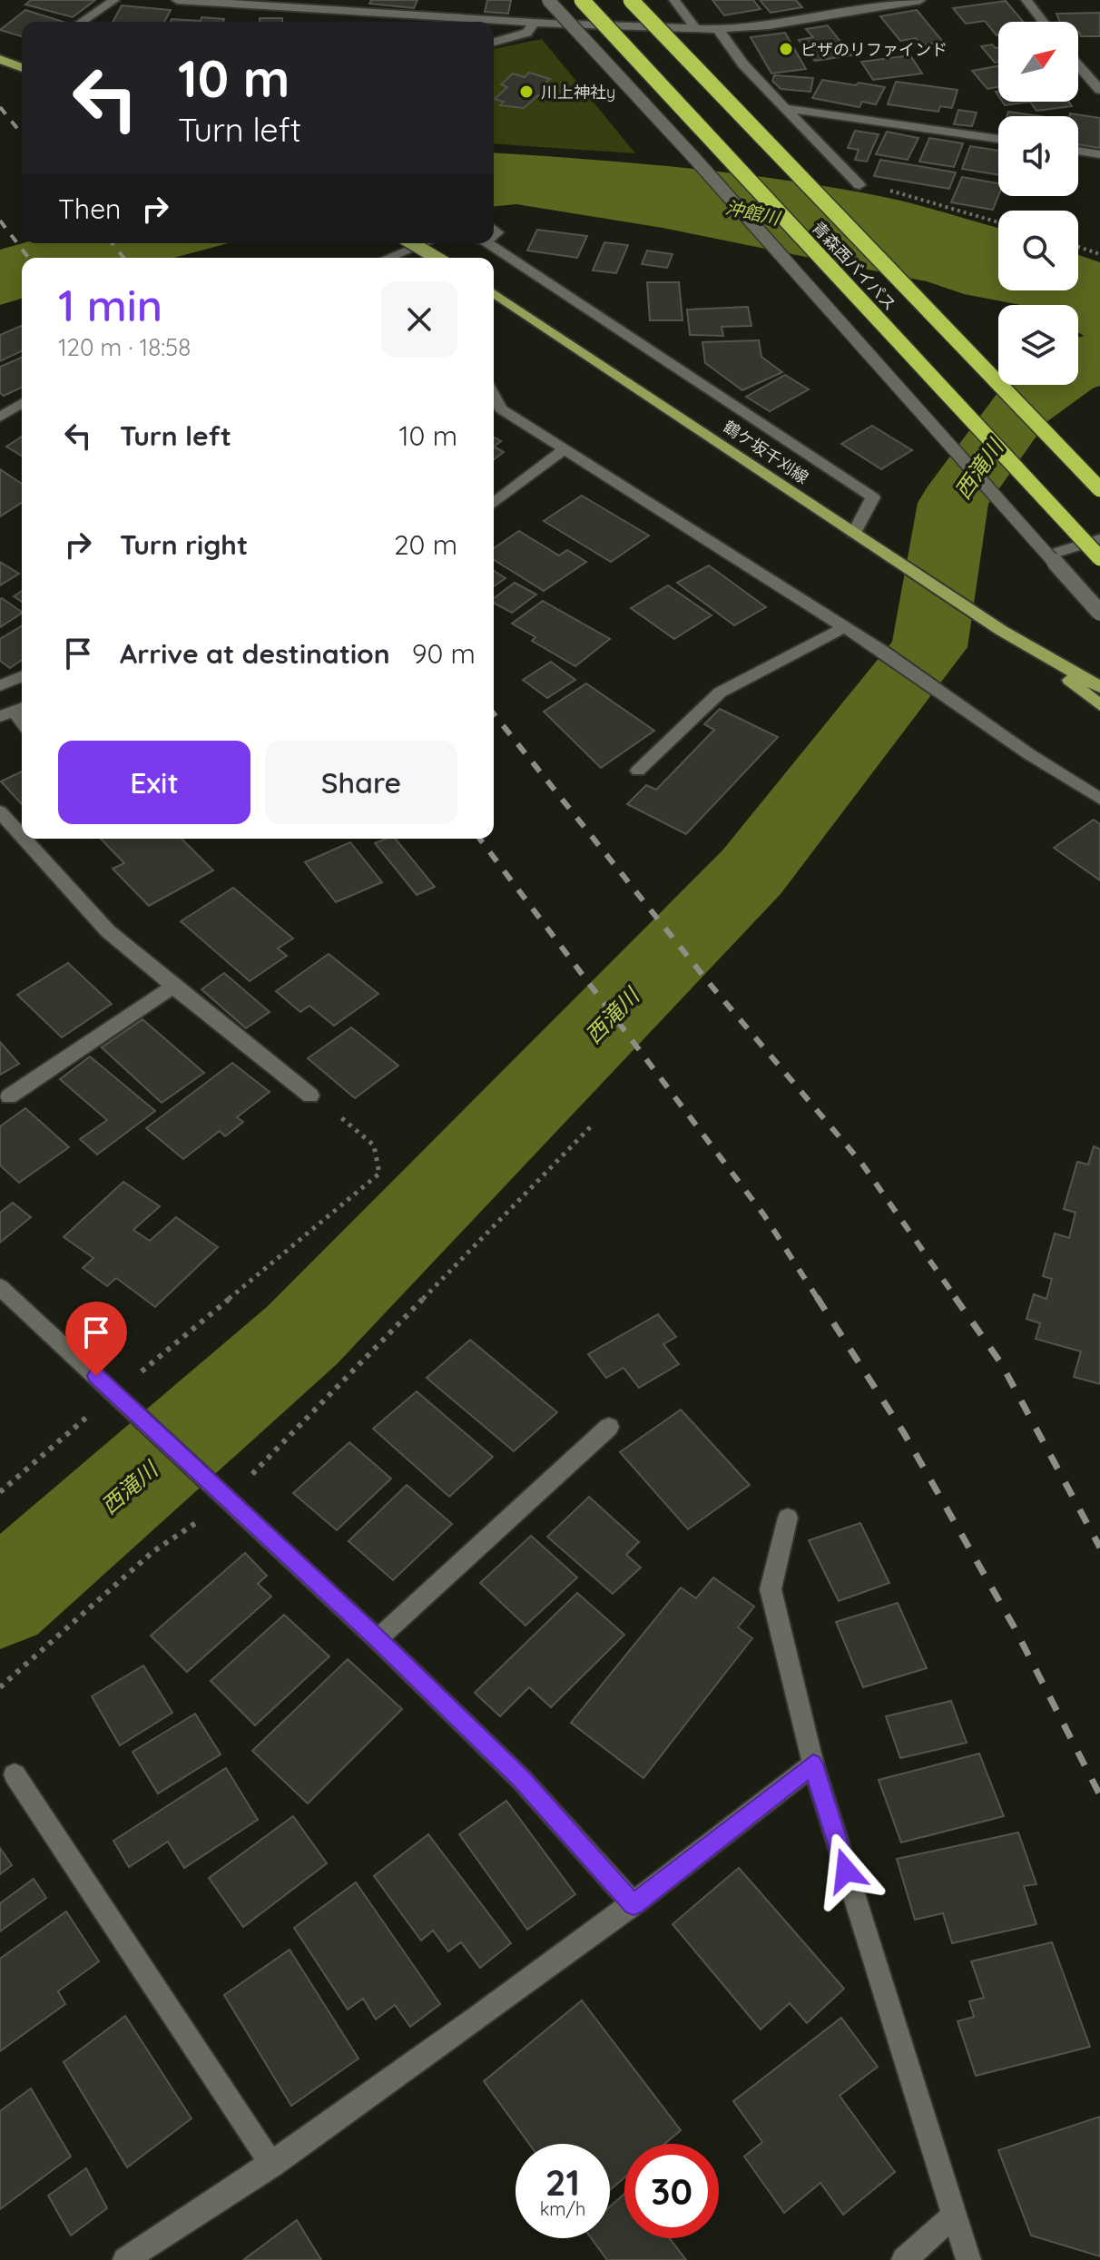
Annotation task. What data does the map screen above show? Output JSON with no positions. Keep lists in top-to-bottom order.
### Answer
{
  "streets": {
    "highway": ["青森西バイパス"],
    "main road": ["鶴ケ坂千刈線"]
  },
  "water": ["沖館川", "西滝川"],
  "places": ["ピザのリファインド", "川上神社y"],
  "north": "top right",
  "page": {
    "turn": ["10 m", "Turn left"],
    "then": "Then",
    "heading": ["1 min", "120 m · 18:58"],
    "list": [
      {
        "name": "Turn left",
        "value": "10 m"
      },
      {
        "name": "Turn right",
        "value": "20 m"
      },
      {
        "name": "Arrive at destination",
        "value": "90 m"
      }
    ],
    "buttons": ["Exit", "Share"],
    "speed": "21 km/h",
    "limit": "30"
  }
}
